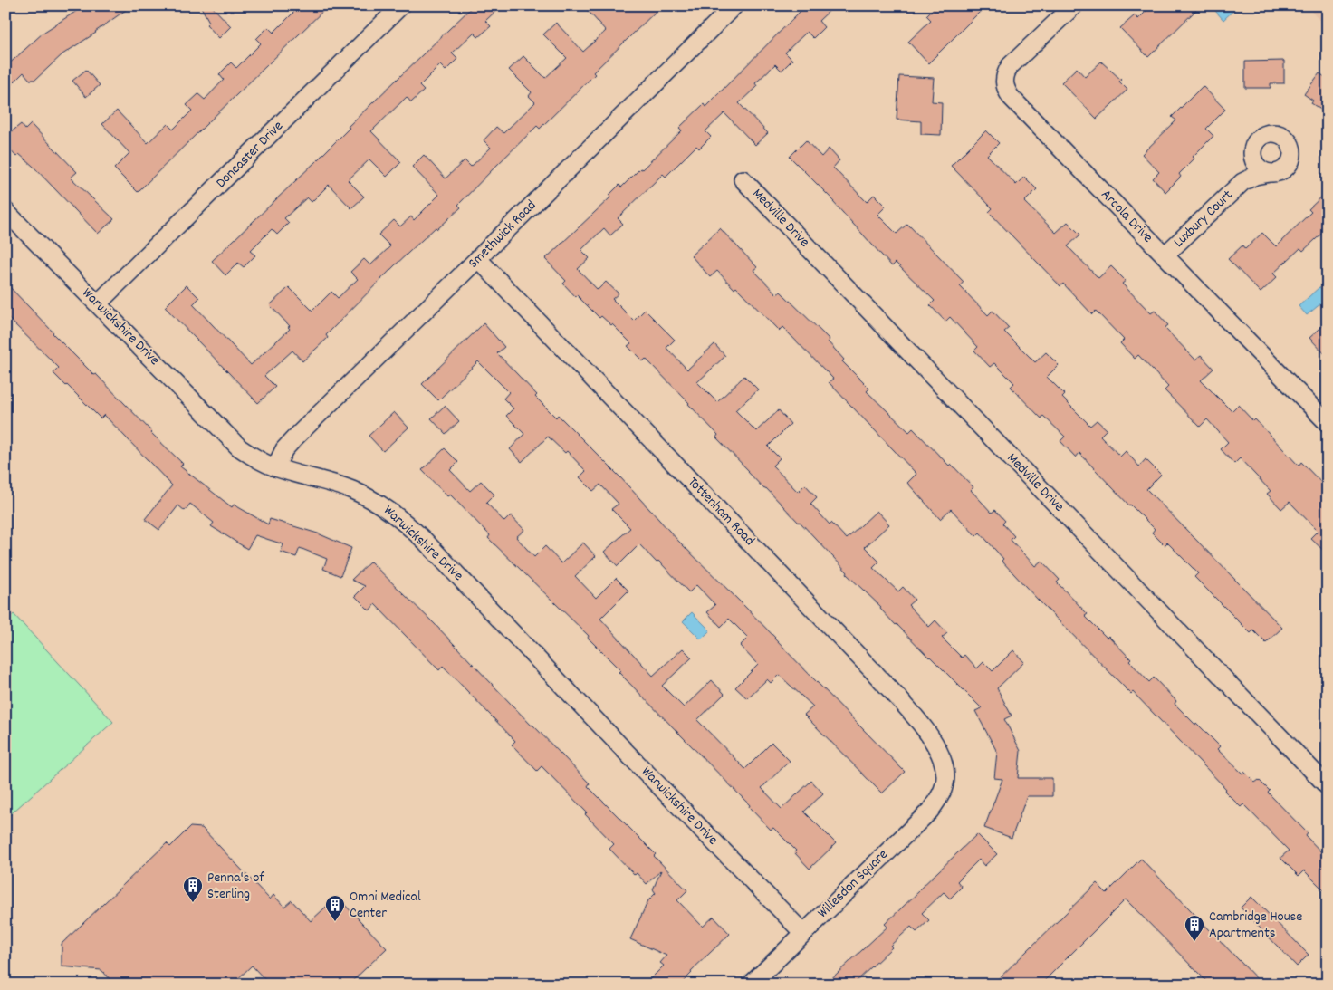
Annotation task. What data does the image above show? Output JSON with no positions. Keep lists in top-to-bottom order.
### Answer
{
  "streets": {
    "street": [
      "Doncaster Drive",
      "Arcola Drive",
      "Medville Drive",
      "Luxbury Court",
      "Smethwick Road",
      "Warwickshire Drive",
      "Tottenham Road",
      "Willesdon Square"
    ]
  },
  "crossings": [
    ["Doncaster Drive", "Warwickshire Drive"],
    ["Arcola Drive", "Luxbury Court"],
    ["Smethwick Road", "Warwickshire Drive"],
    ["Smethwick Road", "Tottenham Road"],
    ["Warwickshire Drive", "Willesdon Square"],
    ["Tottenham Road", "Willesdon Square"]
  ],
  "places": {
    "building": ["Penna's of Sterling", "Omni Medical Center", "Cambridge House Apartments"]
  }
}
